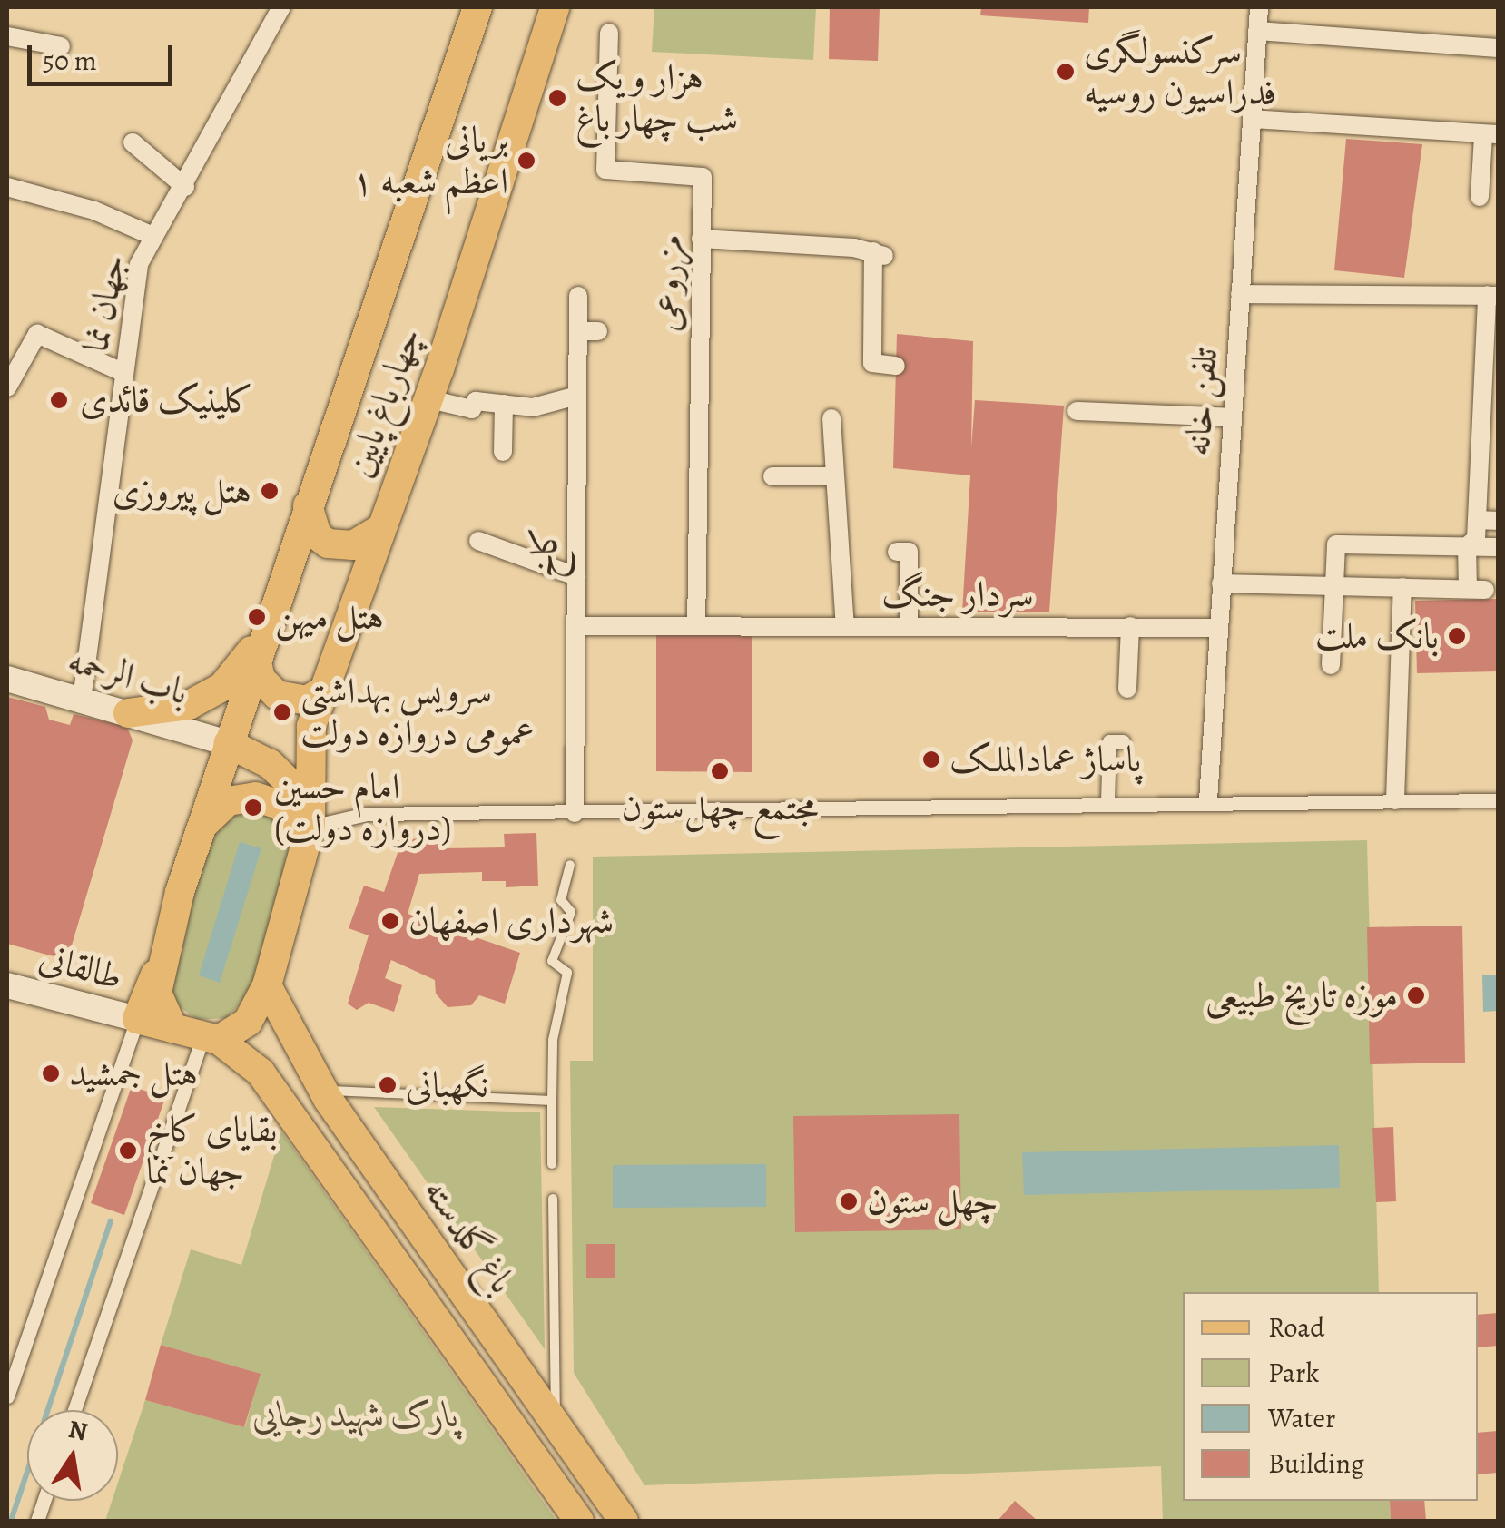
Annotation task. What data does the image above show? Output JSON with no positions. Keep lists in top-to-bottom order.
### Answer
{
  "streets": {
    "main road": [
      "چهارباغ پایین",
      "باب الرحمه",
      "طالقانی",
      "باغ گلدسته"
    ],
    "street": [
      "مزروعی",
      "جهان نما",
      "تلفن خانه",
      "کاخ",
      "سردار جنگ"
    ]
  },
  "crossings": [
    ["مزروعی", "سردار جنگ"],
    ["جهان نما", "باب الرحمه"],
    ["چهارباغ پایین", "باب الرحمه"],
    ["چهارباغ پایین", "طالقانی"],
    ["چهارباغ پایین", "باغ گلدسته"],
    ["تلفن خانه", "سردار جنگ"],
    ["کاخ", "سردار جنگ"]
  ],
  "parks": ["پارک شهید رجایی"],
  "places": [
    "سرکنسولگری فدراسیون روسیه",
    "هزار و یک شب چهار باغ",
    "بریانی اعظم شعبه ۱",
    "کلینیک قائدی",
    "هتل پیروزی",
    "هتل میهن",
    "بانک ملت",
    "سرویس بهداشتی عمومی دروازه دولت",
    "پاساژ عمادالملک",
    "مجتمع چهل‌ستون",
    "امام حسین (دروازه دولت)",
    "شهرداری اصفهان",
    "موزه تاریخ طبیعی",
    "هتل جمشید",
    "نگهبانی",
    "بقایای کاخ جهان نما",
    "چهل ستون"
  ],
  "legend": [
    "Road",
    "Park",
    "Water",
    "Building"
  ],
  "scale_bar": "50 m",
  "north": "top"
}
